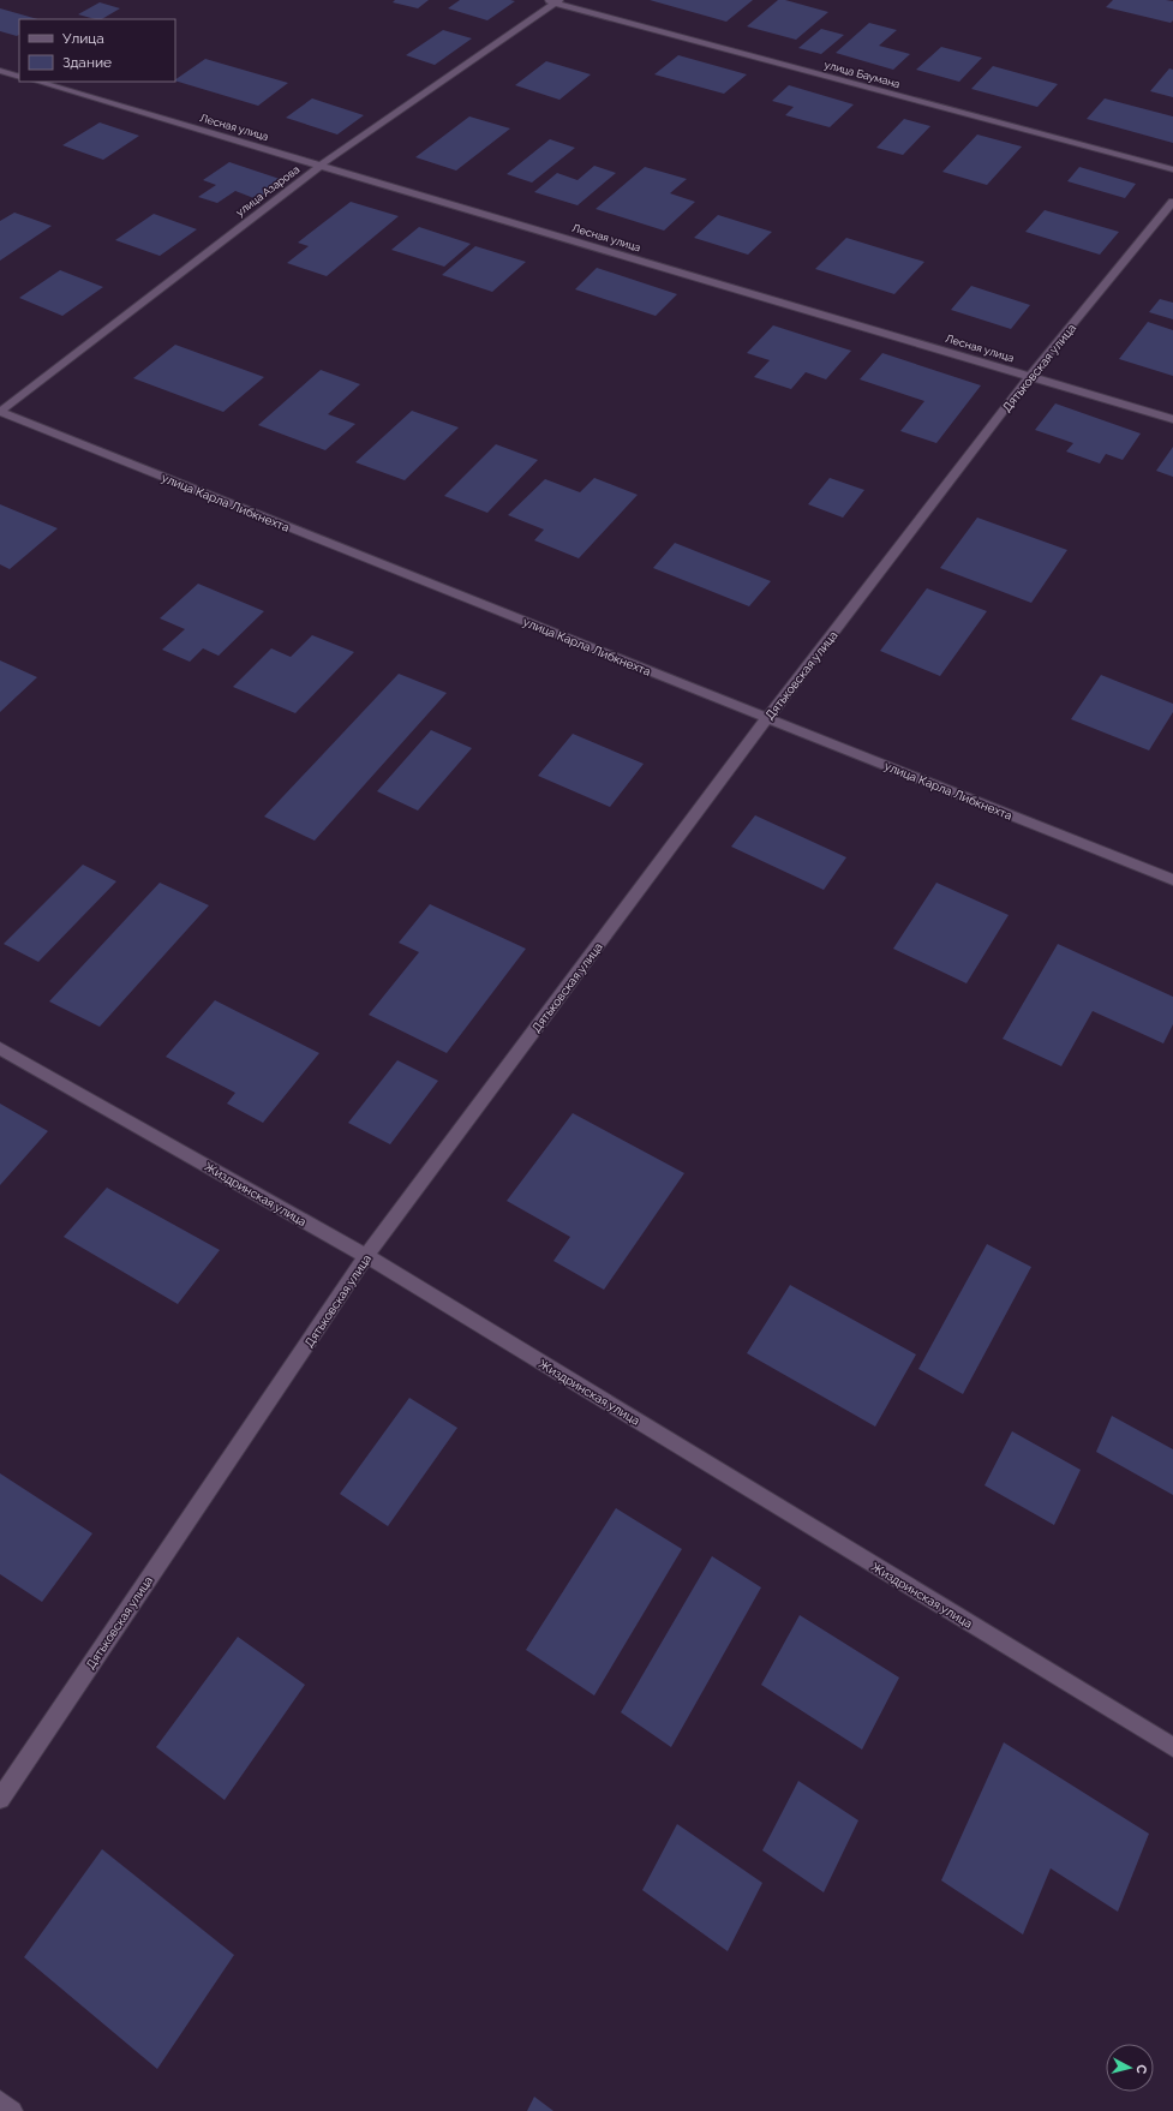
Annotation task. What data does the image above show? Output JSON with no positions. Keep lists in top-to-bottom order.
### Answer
{
  "streets": {
    "street": [
      "улица Баумана",
      "Лесная улица",
      "улица Азарова",
      "Дятьковская улица",
      "улица Карла Либкнехта",
      "Жиздринская улица"
    ]
  },
  "crossings": [
    ["улица Баумана", "улица Азарова"],
    ["Лесная улица", "улица Азарова"],
    ["Лесная улица", "Дятьковская улица"],
    ["улица Азарова", "улица Карла Либкнехта"],
    ["Дятьковская улица", "улица Карла Либкнехта"],
    ["Дятьковская улица", "Жиздринская улица"]
  ],
  "legend": ["Улица", "Здание"],
  "north": "right"
}
